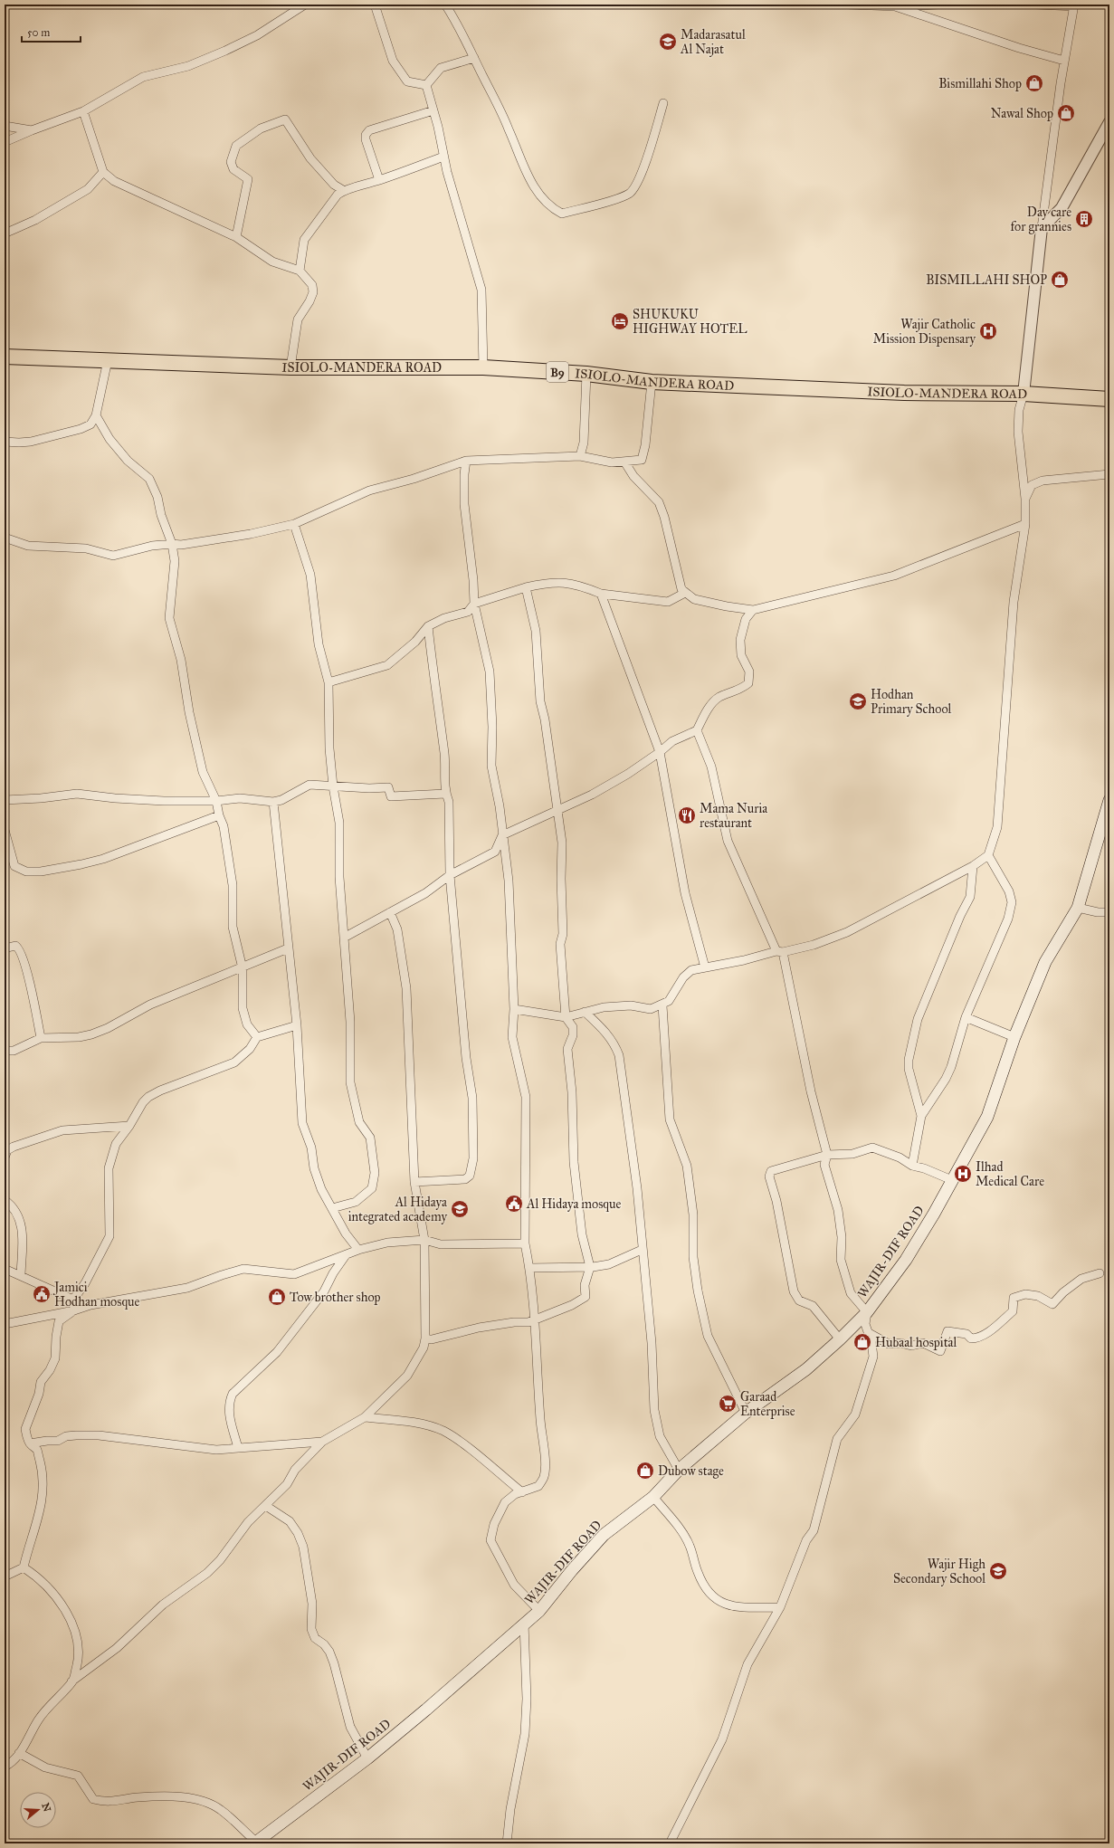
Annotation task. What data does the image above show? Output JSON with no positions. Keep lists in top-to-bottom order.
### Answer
{
  "streets": {
    "highway": ["ISIOLO-MANDERA ROAD", "B9"],
    "main road": ["WAJIR-DIF ROAD"]
  },
  "places": {
    "school or university": [
      "Madarasatul Al Najat",
      "Hodhan Primary School",
      "Al Hidaya integrated academy",
      "Wajir High Secondary School"
    ],
    "shop": [
      "Bismillahi Shop",
      "Nawal Shop",
      "BISMILLAHI SHOP",
      "Tow brother shop",
      "Hubaal hospital",
      "Dubow stage"
    ],
    "building": ["Day care for grannies"],
    "hotel": ["SHUKUKU HIGHWAY HOTEL"],
    "hospital": ["Wajir Catholic Mission Dispensary", "Ilhad Medical Care"],
    "restaurant": ["Mama Nuria restaurant"],
    "public building": ["Al Hidaya mosque", "Jamici Hodhan mosque"],
    "supermarket": ["Garaad Enterprise"]
  },
  "scale_bar": "50 m",
  "north": "right"
}
